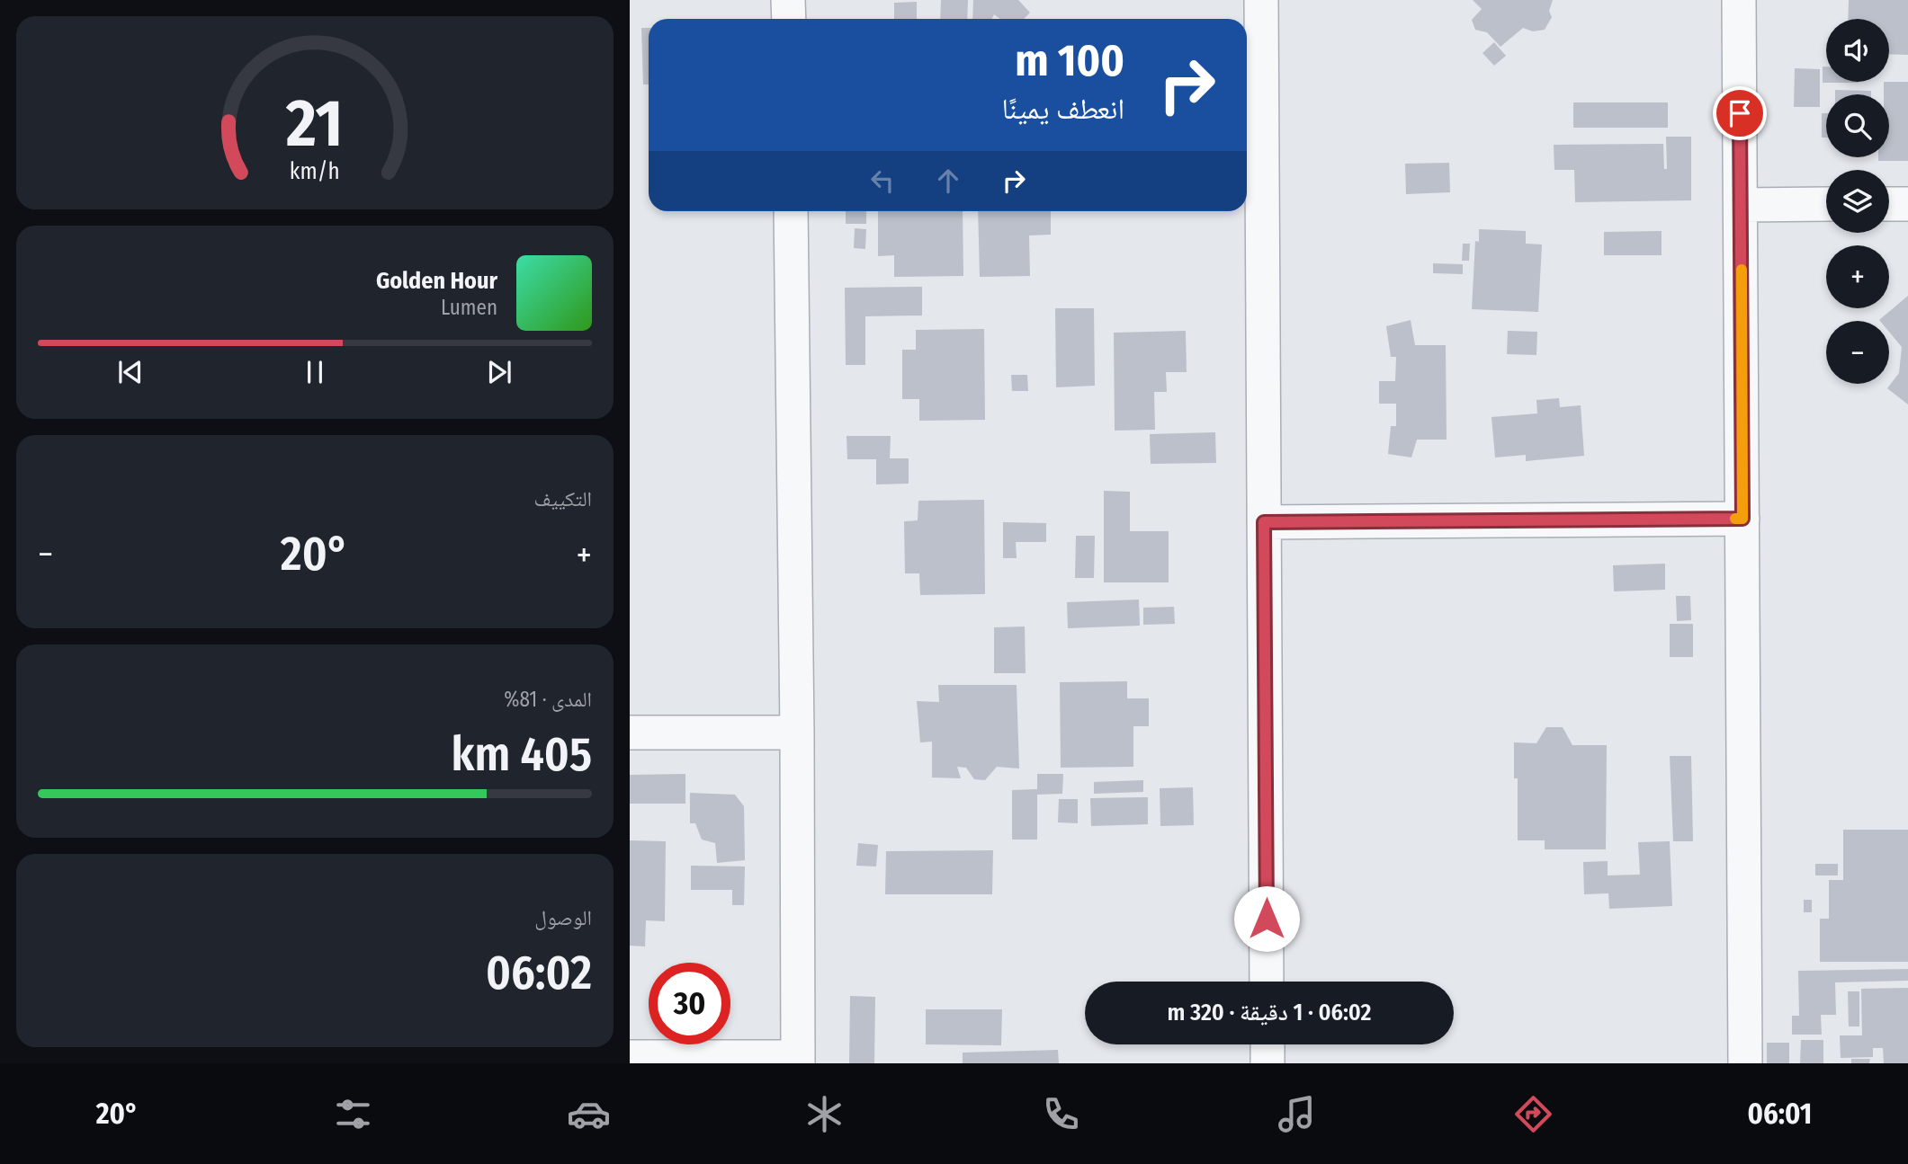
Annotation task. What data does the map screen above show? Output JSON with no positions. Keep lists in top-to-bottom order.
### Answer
{
  "page": {
    "map_buttons": ["+", "−"],
    "turn": ["100 m", "انعطف يمينًا"],
    "song": ["Golden Hour", "Lumen"],
    "tile": [
      "التكييف",
      ["المدى · 81%", "405 km"],
      ["الوصول", "06:02"]
    ],
    "heat": ["−", "20°", "+"],
    "limit": "30",
    "trip": "06:02 · 1 دقيقة · 320 m",
    "tabs": ["06:01", "20°"],
    "gauge": ["21", "km/h"]
  }
}
